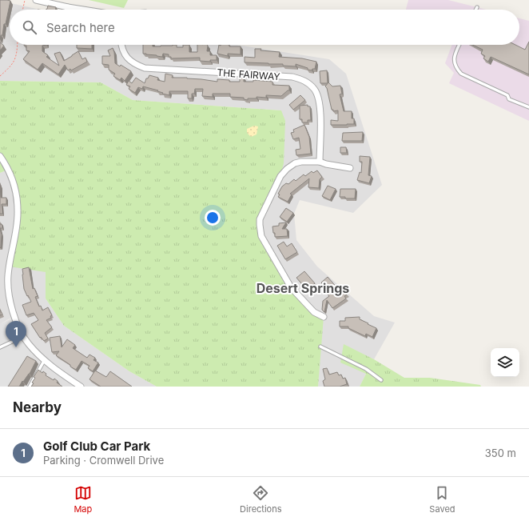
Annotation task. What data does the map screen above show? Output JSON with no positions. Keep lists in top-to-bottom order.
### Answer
{
  "streets": {
    "street": ["THE FAIRWAY"]
  },
  "districts": ["Desert Springs"],
  "page": {
    "search": "Search here",
    "pins": "1",
    "heading": "Nearby",
    "list": [
      {
        "mark": "1",
        "name": "Golf Club Car Park",
        "note": "Parking · Cromwell Drive",
        "value": "350 m"
      }
    ],
    "nav": ["Map", "Directions", "Saved"]
  }
}
